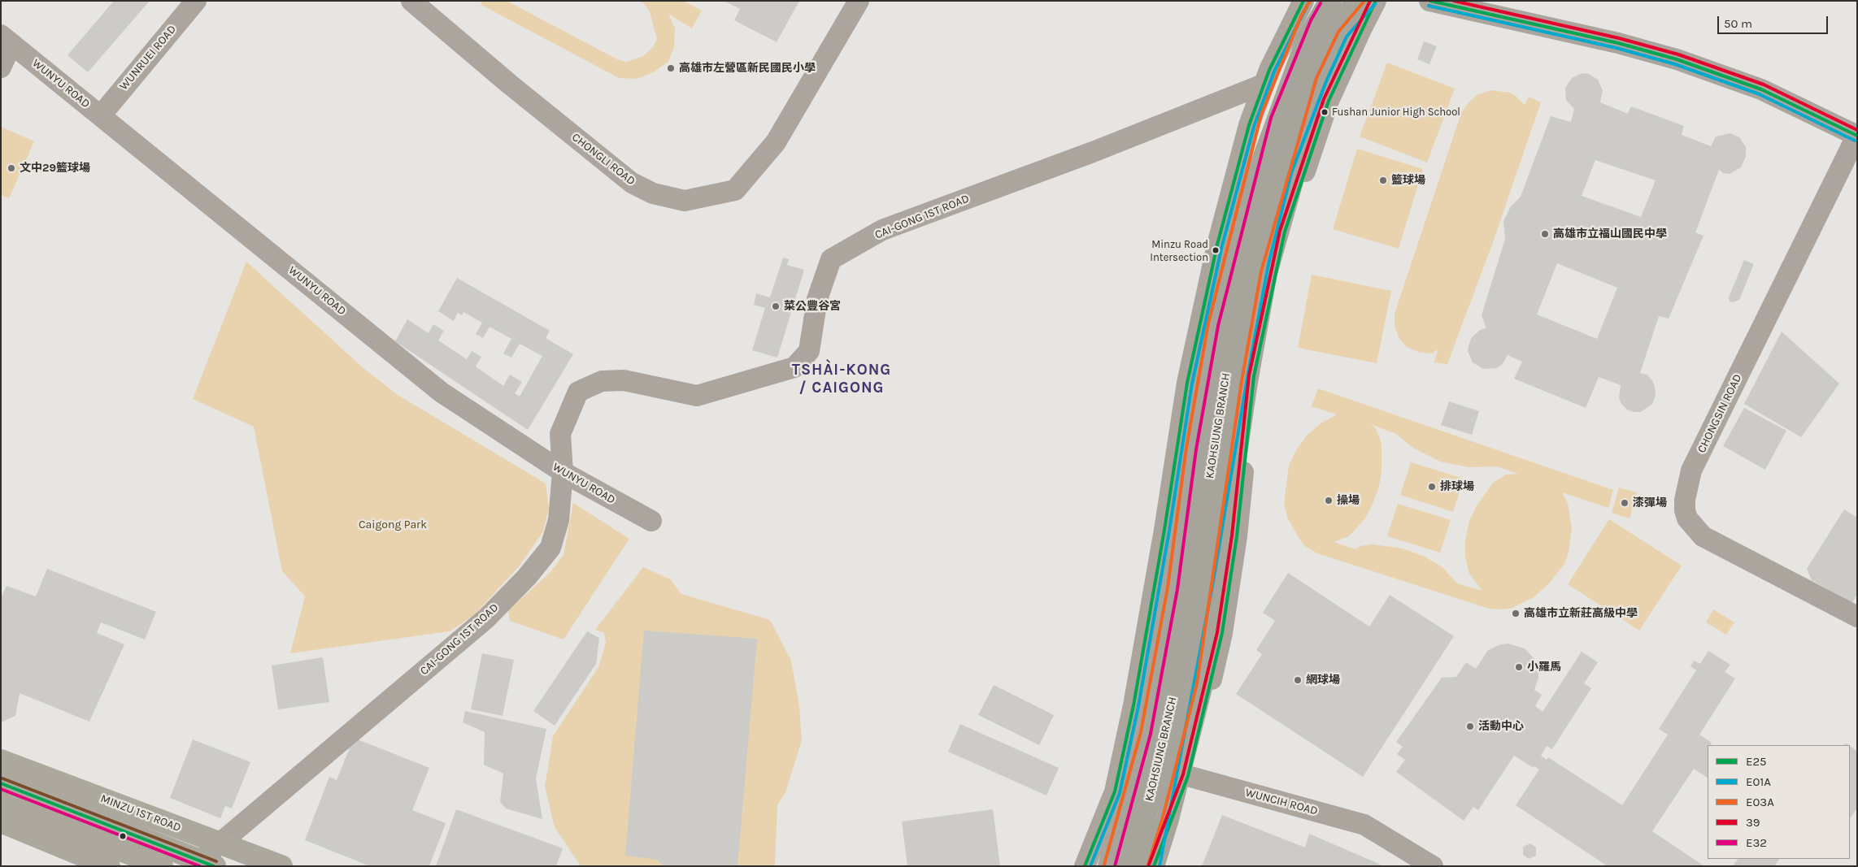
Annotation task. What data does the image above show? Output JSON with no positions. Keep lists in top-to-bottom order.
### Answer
{
  "streets": {
    "highway": ["KAOHSIUNG BRANCH"],
    "main road": ["MINZU 1ST ROAD"],
    "street": [
      "WUNRUEI ROAD",
      "WUNYU ROAD",
      "CHONGLI ROAD",
      "CAI-GONG 1ST ROAD",
      "CHONGSIN ROAD",
      "WUNCIH ROAD"
    ]
  },
  "crossings": [
    ["WUNRUEI ROAD", "WUNYU ROAD"],
    ["WUNYU ROAD", "CAI-GONG 1ST ROAD"],
    ["CAI-GONG 1ST ROAD", "MINZU 1ST ROAD"]
  ],
  "districts": ["TSHÀI-KONG / CAIGONG"],
  "parks": ["Caigong Park"],
  "places": [
    "高雄市左營區新民國民小學",
    "Fushan Junior High School",
    "文中29籃球場",
    "籃球場",
    "高雄市立福山國民中學",
    "Minzu Road Intersection",
    "菜公豐谷宮",
    "排球場",
    "操場",
    "漆彈場",
    "高雄市立新莊高級中學",
    "小羅馬",
    "網球場",
    "活動中心"
  ],
  "lines": [
    "transit line E25",
    "transit line E03A",
    "transit line 39",
    "transit line E01A",
    "transit line E32"
  ],
  "legend": [
    "E25",
    "E01A",
    "E03A",
    "39",
    "E32"
  ],
  "scale_bar": "50 m"
}
